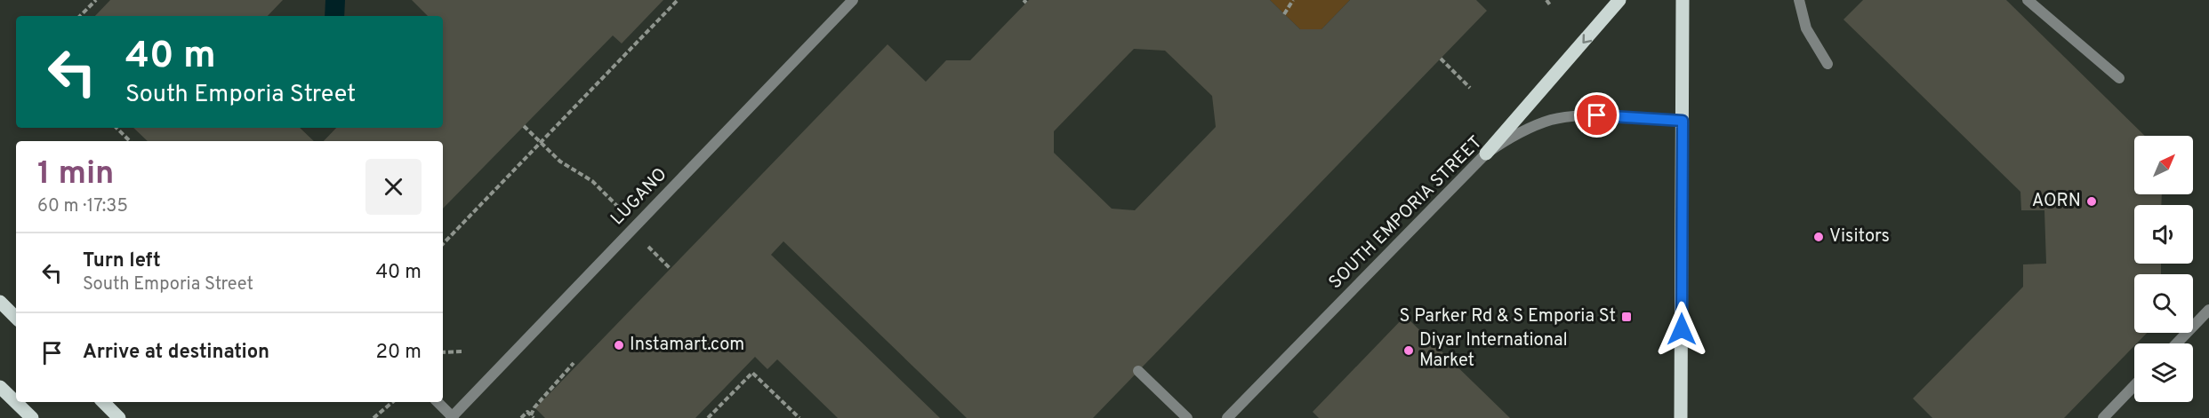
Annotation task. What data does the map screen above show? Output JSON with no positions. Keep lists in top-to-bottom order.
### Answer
{
  "streets": {
    "street": ["LUGANO", "SOUTH EMPORIA STREET"]
  },
  "places": {
    "other": [
      "AORN",
      "Visitors",
      "Instamart.com",
      "Diyar International Market"
    ],
    "transit": ["S Parker Rd & S Emporia St"]
  },
  "north": "top right",
  "page": {
    "turn": ["40 m", "South Emporia Street"],
    "heading": ["1 min", "60 m · 17:35"],
    "list": [
      {
        "name": "Turn left",
        "note": "South Emporia Street",
        "value": "40 m"
      },
      {
        "name": "Arrive at destination",
        "value": "20 m"
      }
    ]
  }
}
